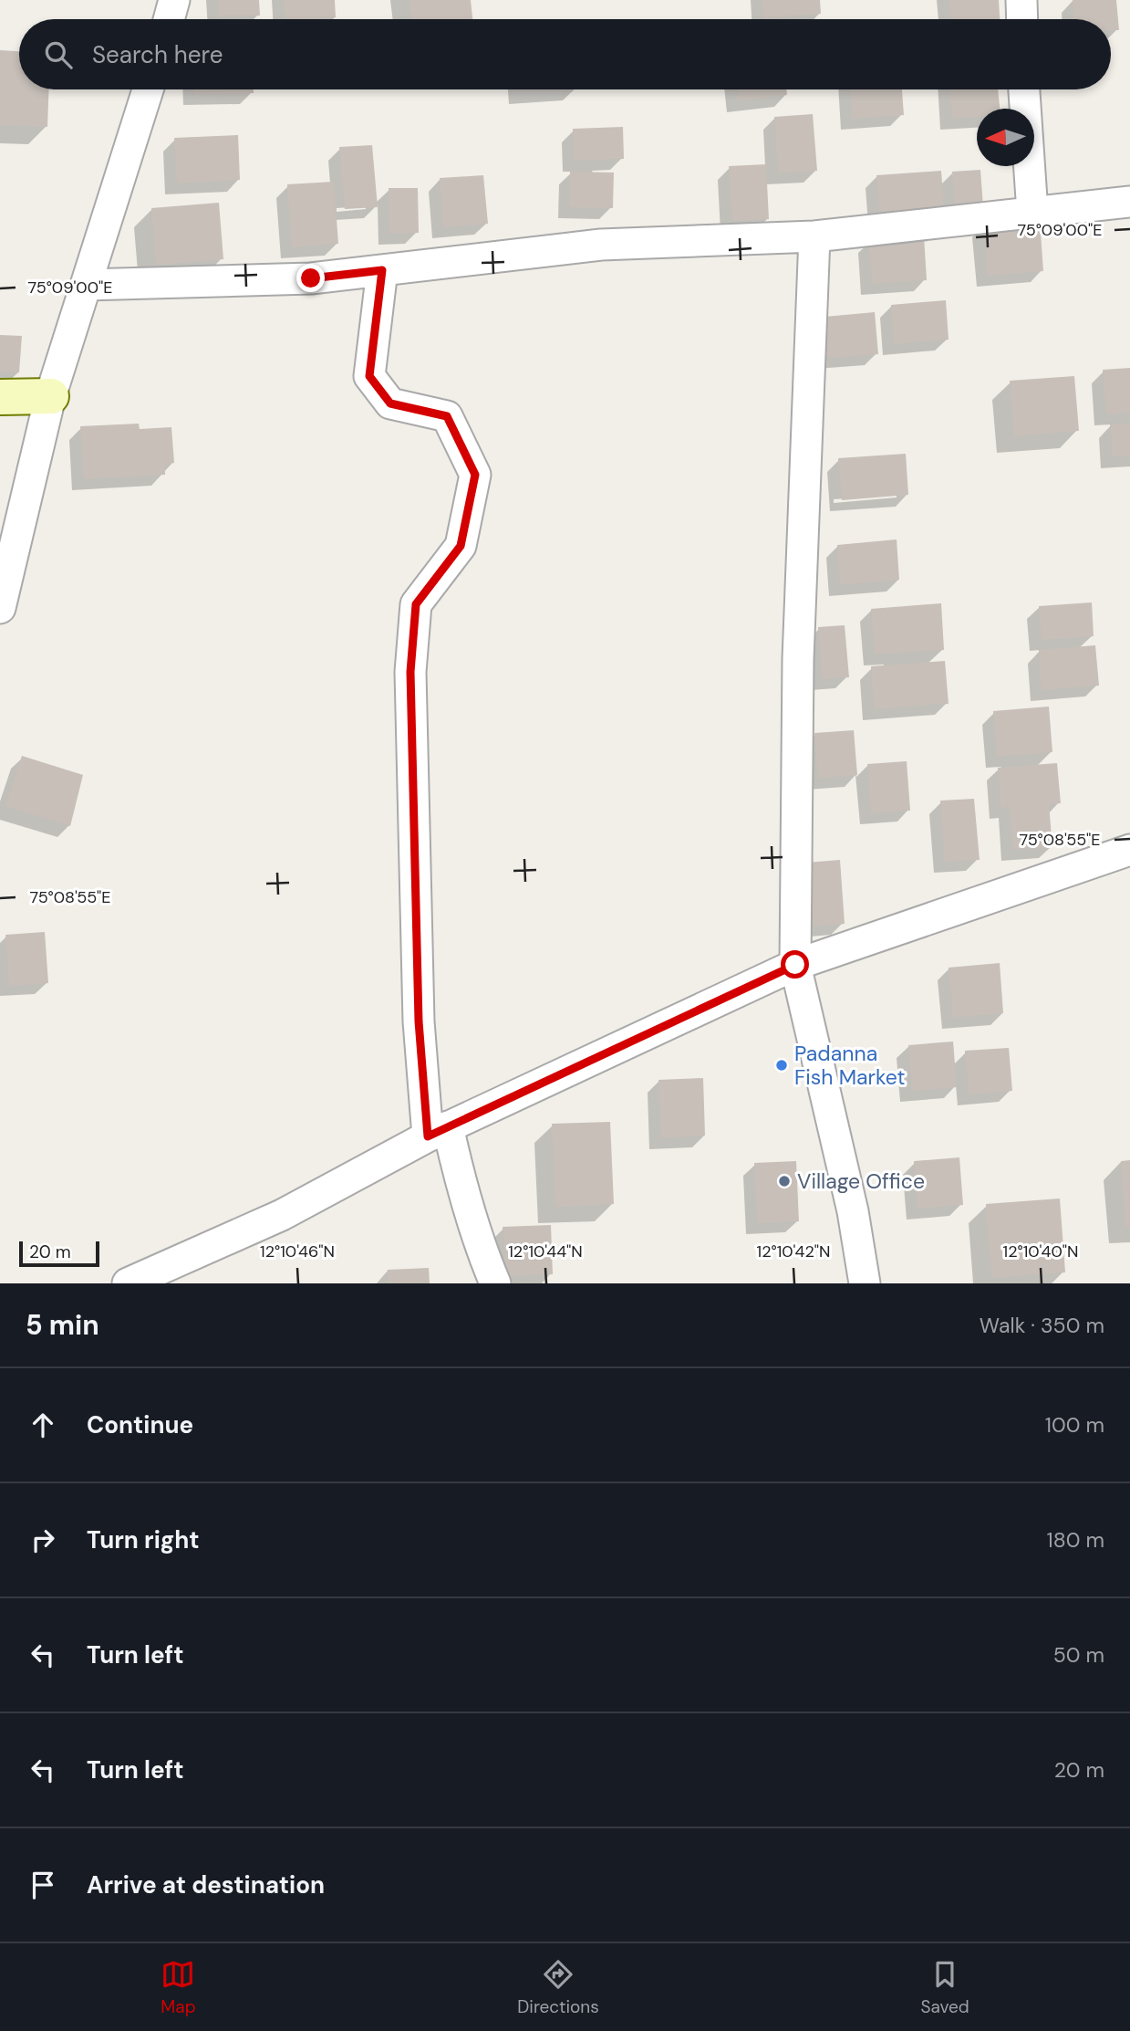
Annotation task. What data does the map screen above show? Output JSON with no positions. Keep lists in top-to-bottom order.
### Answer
{
  "places": ["Padanna Fish Market", "Village Office"],
  "scale_bar": "20 m",
  "north": "left",
  "page": {
    "search": "Search here",
    "scale": "20 m",
    "heading": ["5 min", "Walk · 350 m"],
    "list": [
      ["Continue", "100 m"],
      ["Turn right", "180 m"],
      ["Turn left", "50 m"],
      ["Turn left", "20 m"],
      "Arrive at destination"
    ],
    "nav": ["Map", "Directions", "Saved"]
  },
  "coordinates": [
    "75°09'00\"E",
    "75°08'55\"E",
    "12°10'46\"N",
    "12°10'44\"N",
    "12°10'42\"N",
    "12°10'40\"N"
  ]
}
